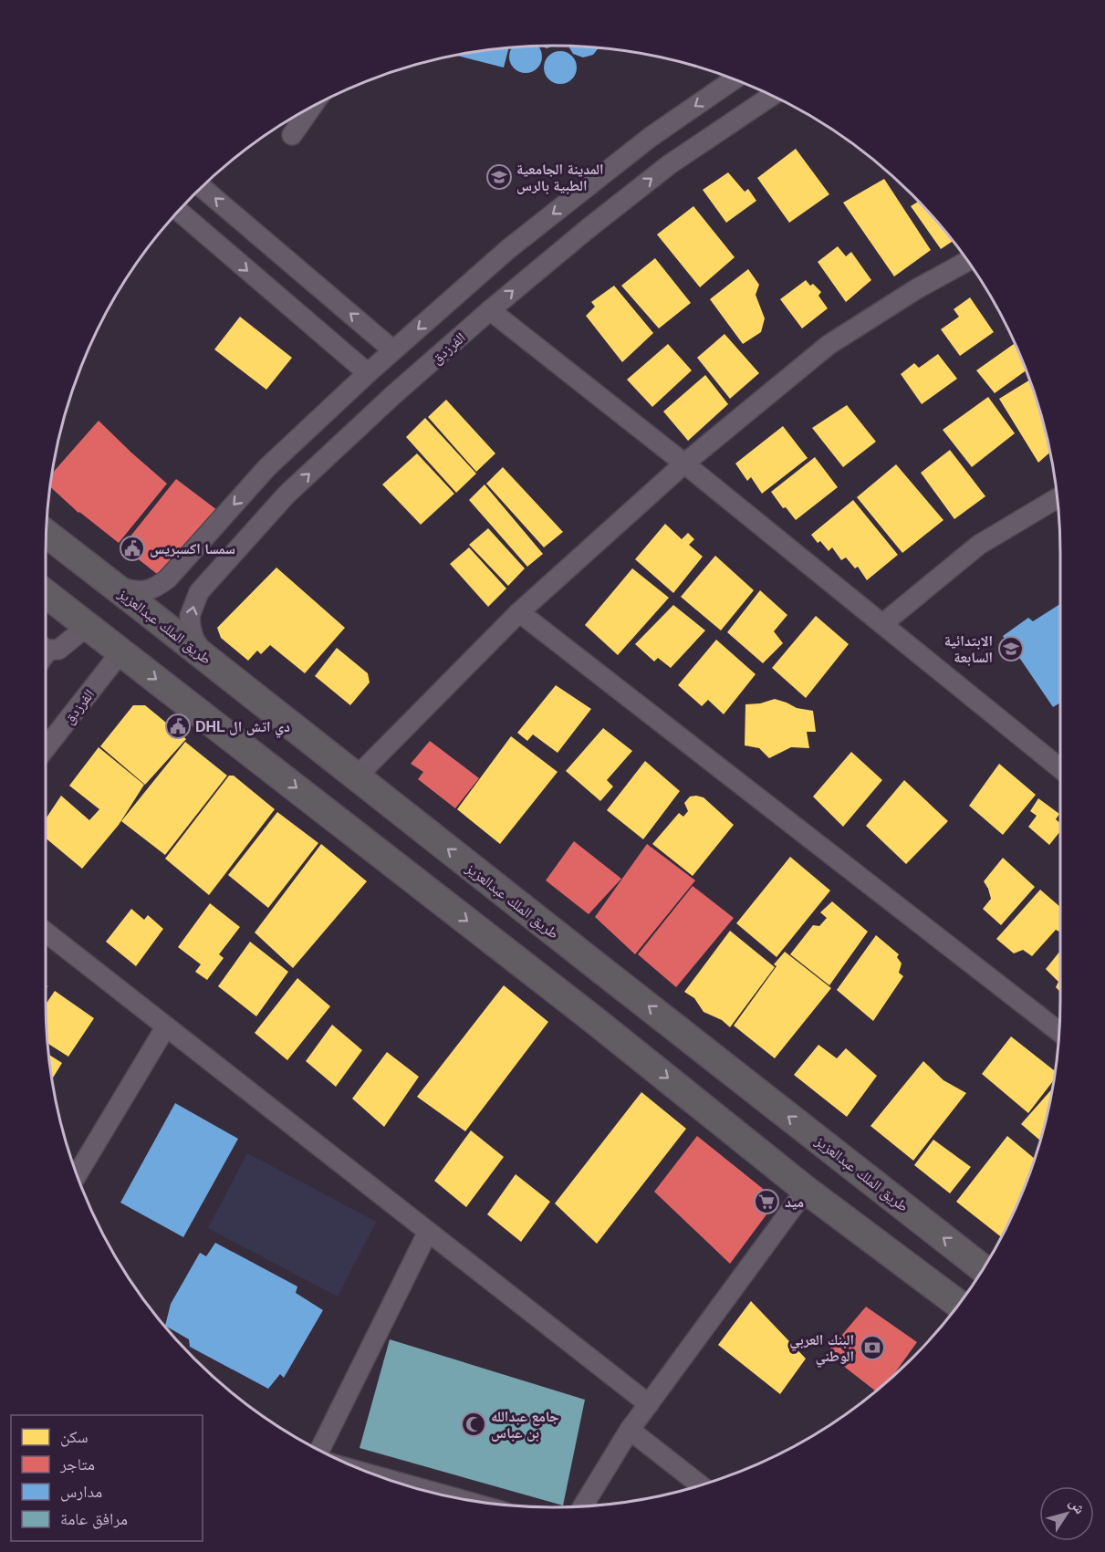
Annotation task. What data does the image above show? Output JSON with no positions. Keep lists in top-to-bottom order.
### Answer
{
  "streets": {
    "highway": ["طريق الملك عبدالعزيز"],
    "street": ["الفرزدق"]
  },
  "crossings": [
    ["الفرزدق", "طريق الملك عبدالعزيز"]
  ],
  "places": {
    "school or university": ["المدينة الجامعية الطبية بالرس", "الابتدائية السابعة"],
    "public building": ["سمسا اكسبريس", "DHL دي اتش ال"],
    "supermarket": ["ميد"],
    "bank": ["البنك العربي الوطني"],
    "mosque": ["جامع عبدالله بن عباس"]
  },
  "legend": [
    "سكن",
    "متاجر",
    "مدارس",
    "مرافق عامة"
  ],
  "north": "top right"
}
